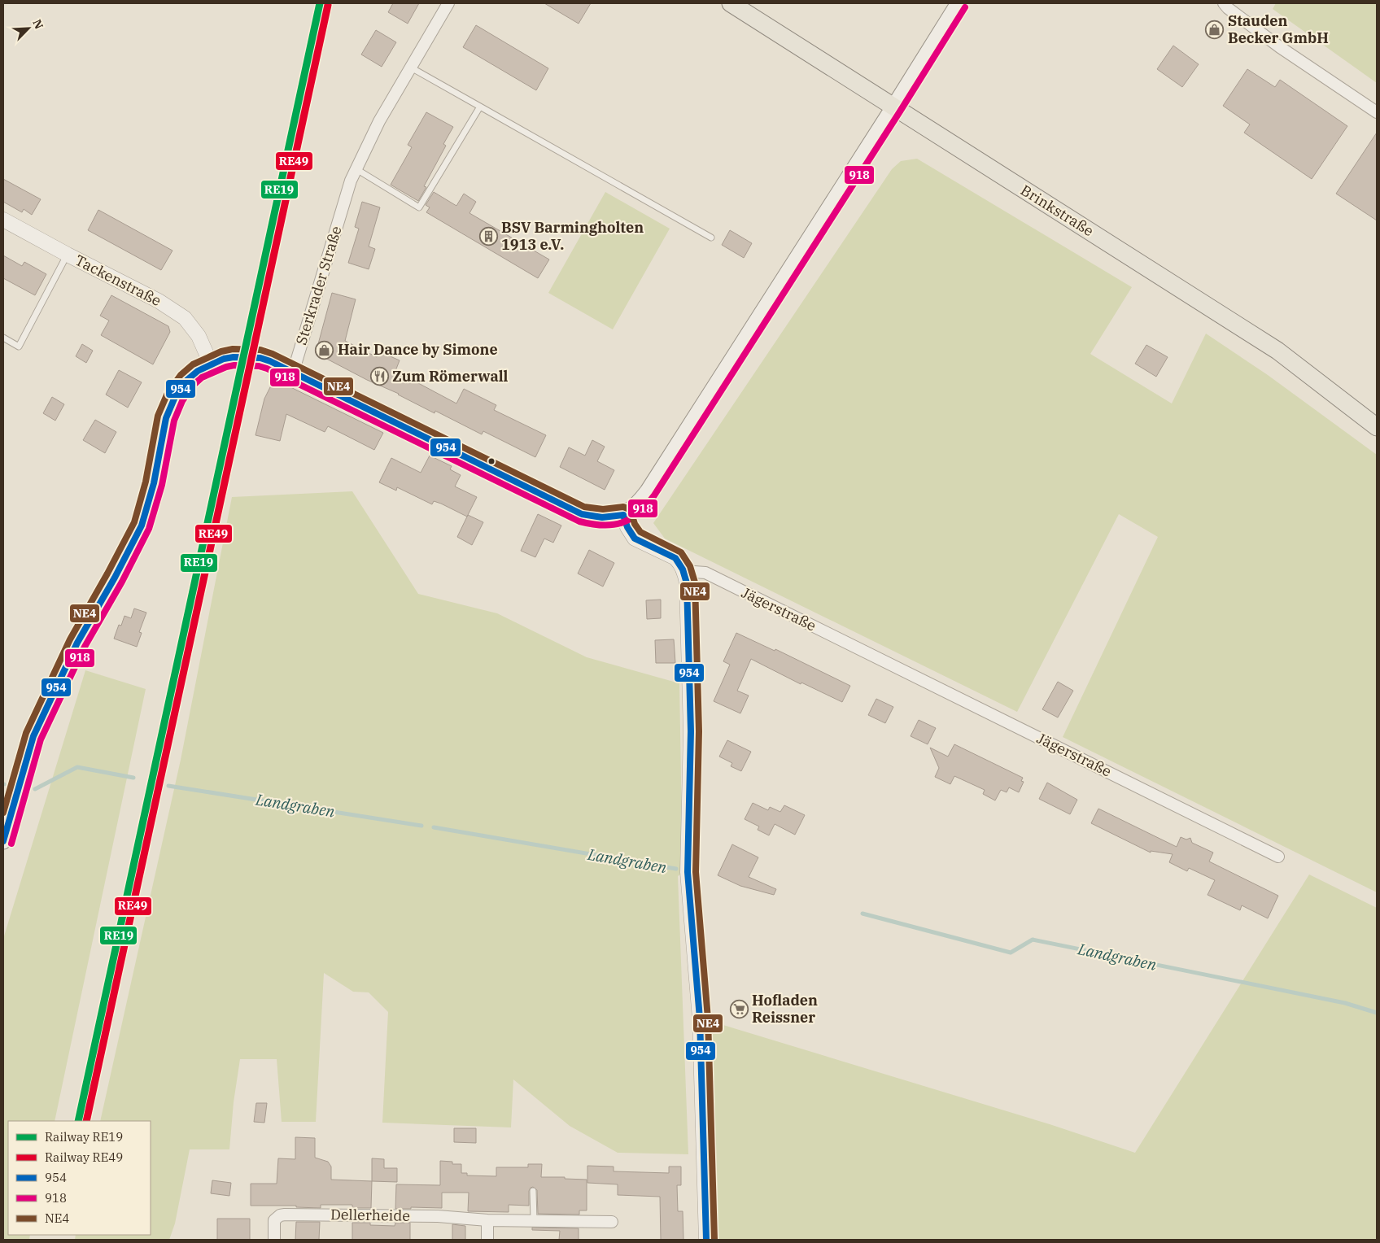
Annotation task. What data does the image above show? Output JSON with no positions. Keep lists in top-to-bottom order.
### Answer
{
  "streets": {
    "main road": ["Brinkstraße"],
    "street": [
      "Tackenstraße",
      "Sterkrader Straße",
      "Jägerstraße",
      "Dellerheide"
    ]
  },
  "water": ["Landgraben"],
  "places": {
    "shop": ["Stauden Becker GmbH", "Hair Dance by Simone"],
    "building": ["BSV Barmingholten 1913 e.V."],
    "restaurant": ["Zum Römerwall"],
    "supermarket": ["Hofladen Reissner"]
  },
  "lines": [
    "rail line RE19",
    "rail line RE49",
    "transit line 918",
    "transit line NE4",
    "transit line 954"
  ],
  "legend": [
    "Railway RE19",
    "Railway RE49",
    "954",
    "918",
    "NE4"
  ],
  "north": "top right"
}
